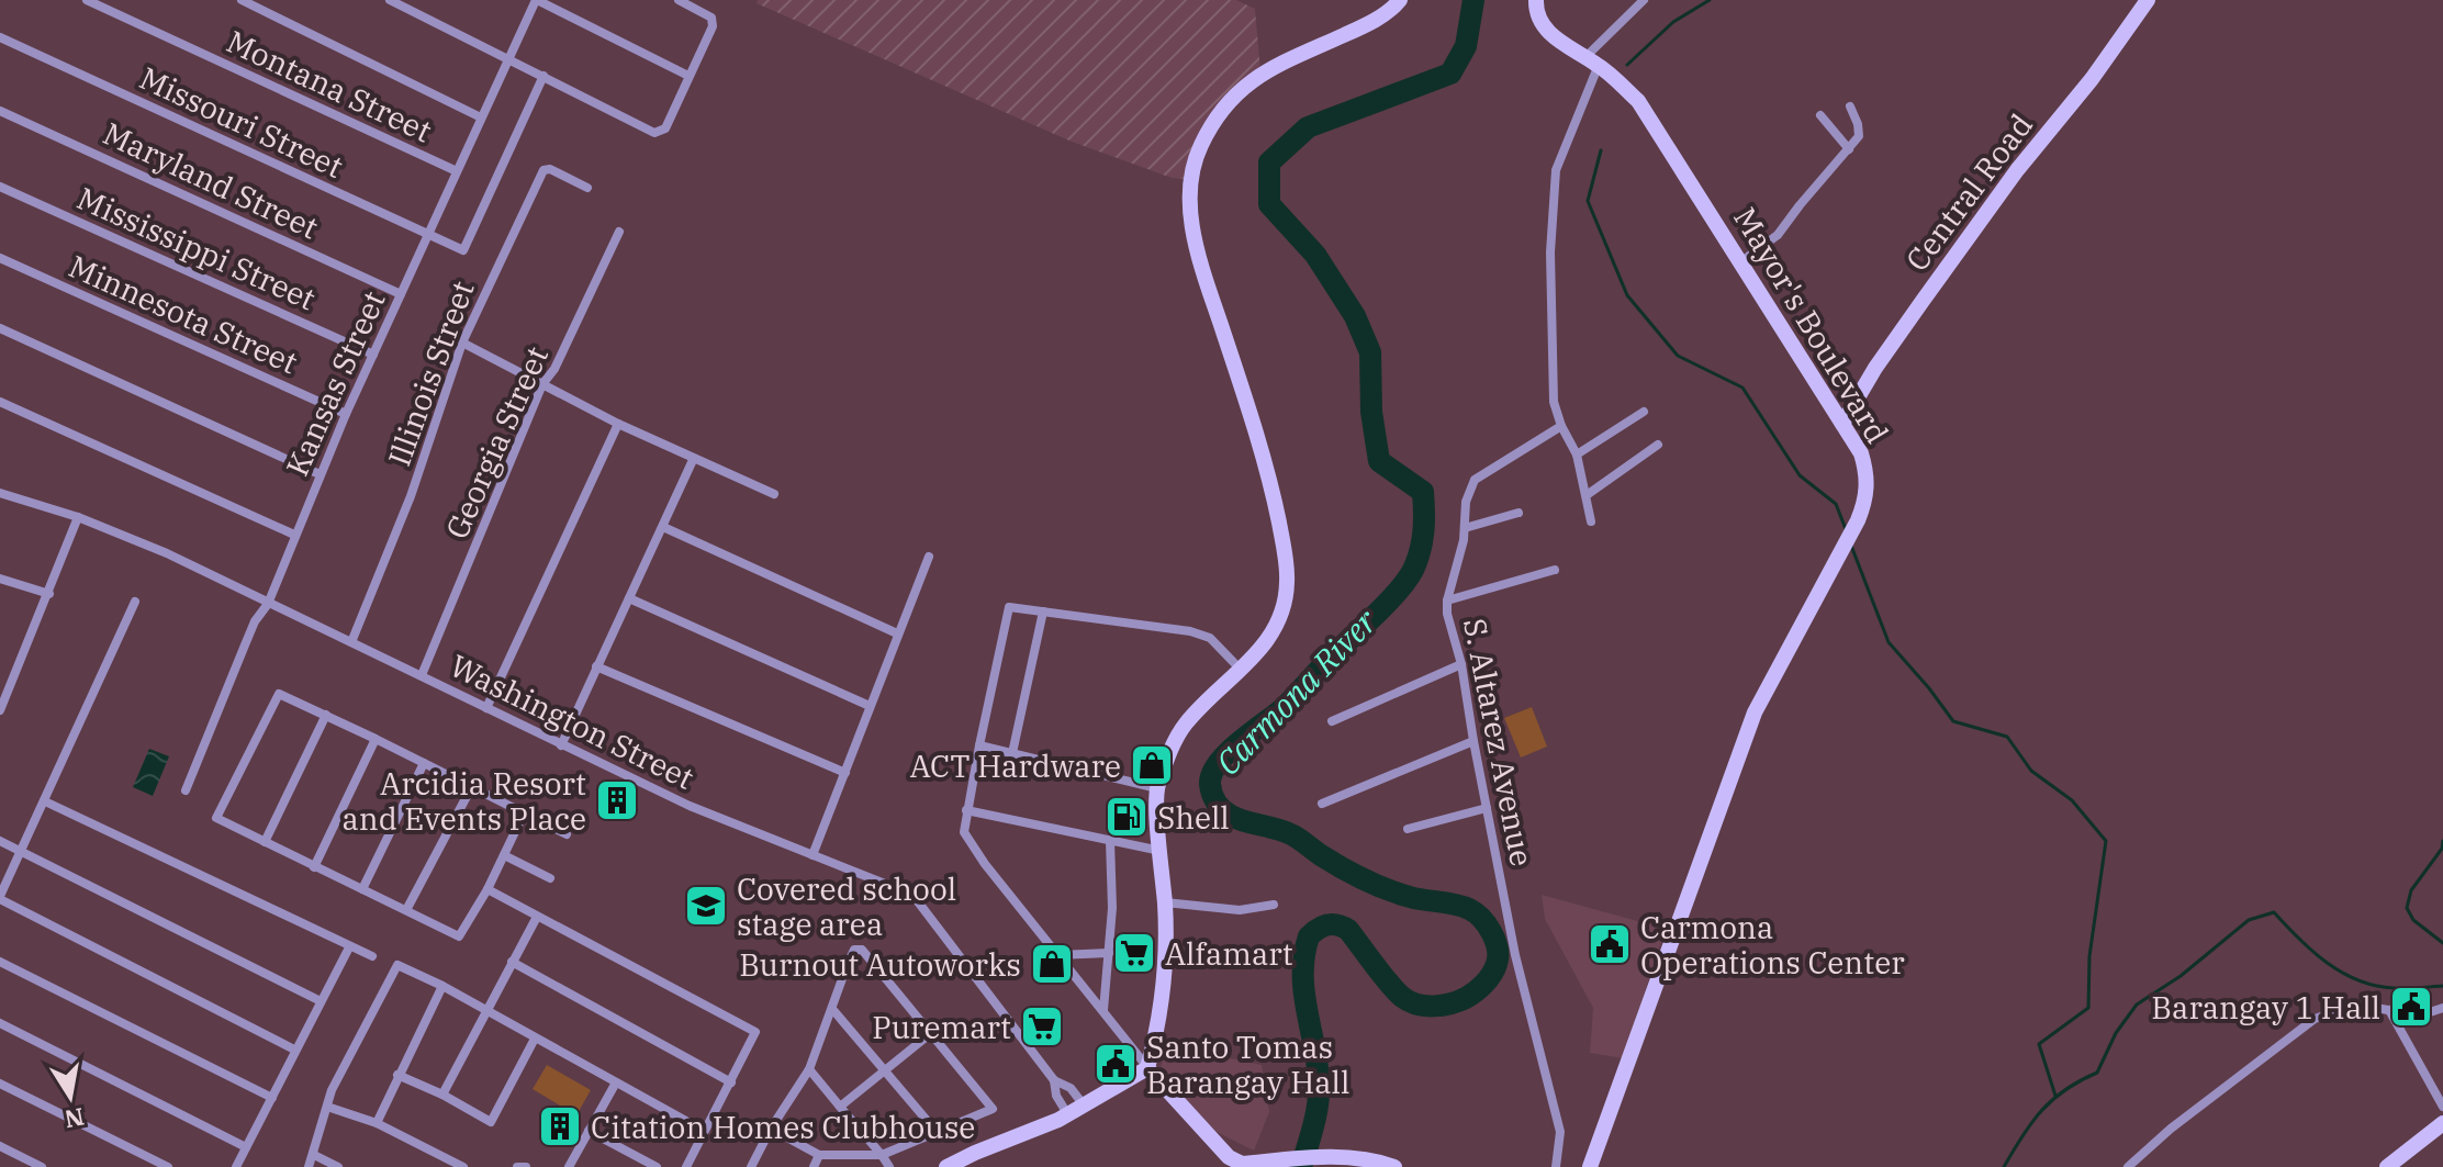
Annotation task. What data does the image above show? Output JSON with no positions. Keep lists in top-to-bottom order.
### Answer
{
  "streets": {
    "main road": ["Central Road", "Mayor's Boulevard"],
    "street": [
      "Montana Street",
      "Missouri Street",
      "Maryland Street",
      "Mississippi Street",
      "Minnesota Street",
      "Illinois Street",
      "Kansas Street",
      "Georgia Street",
      "Washington Street",
      "S. Altarez Avenue"
    ]
  },
  "crossings": [
    ["Montana Street", "Kansas Street"],
    ["Missouri Street", "Kansas Street"],
    ["Maryland Street", "Kansas Street"],
    ["Central Road", "Mayor's Boulevard"],
    ["Mississippi Street", "Kansas Street"],
    ["Minnesota Street", "Kansas Street"],
    ["Illinois Street", "Washington Street"],
    ["Kansas Street", "Washington Street"],
    ["Georgia Street", "Washington Street"]
  ],
  "water": ["Carmona River"],
  "places": {
    "shop": ["ACT Hardware", "Burnout Autoworks"],
    "building": ["Arcidia Resort and Events Place", "Citation Homes Clubhouse"],
    "fuel station": ["Shell"],
    "school or university": ["Covered school stage area"],
    "public building": ["Carmona Operations Center", "Barangay 1 Hall", "Santo Tomas Barangay Hall"],
    "supermarket": ["Alfamart", "Puremart"]
  },
  "north": "bottom"
}
